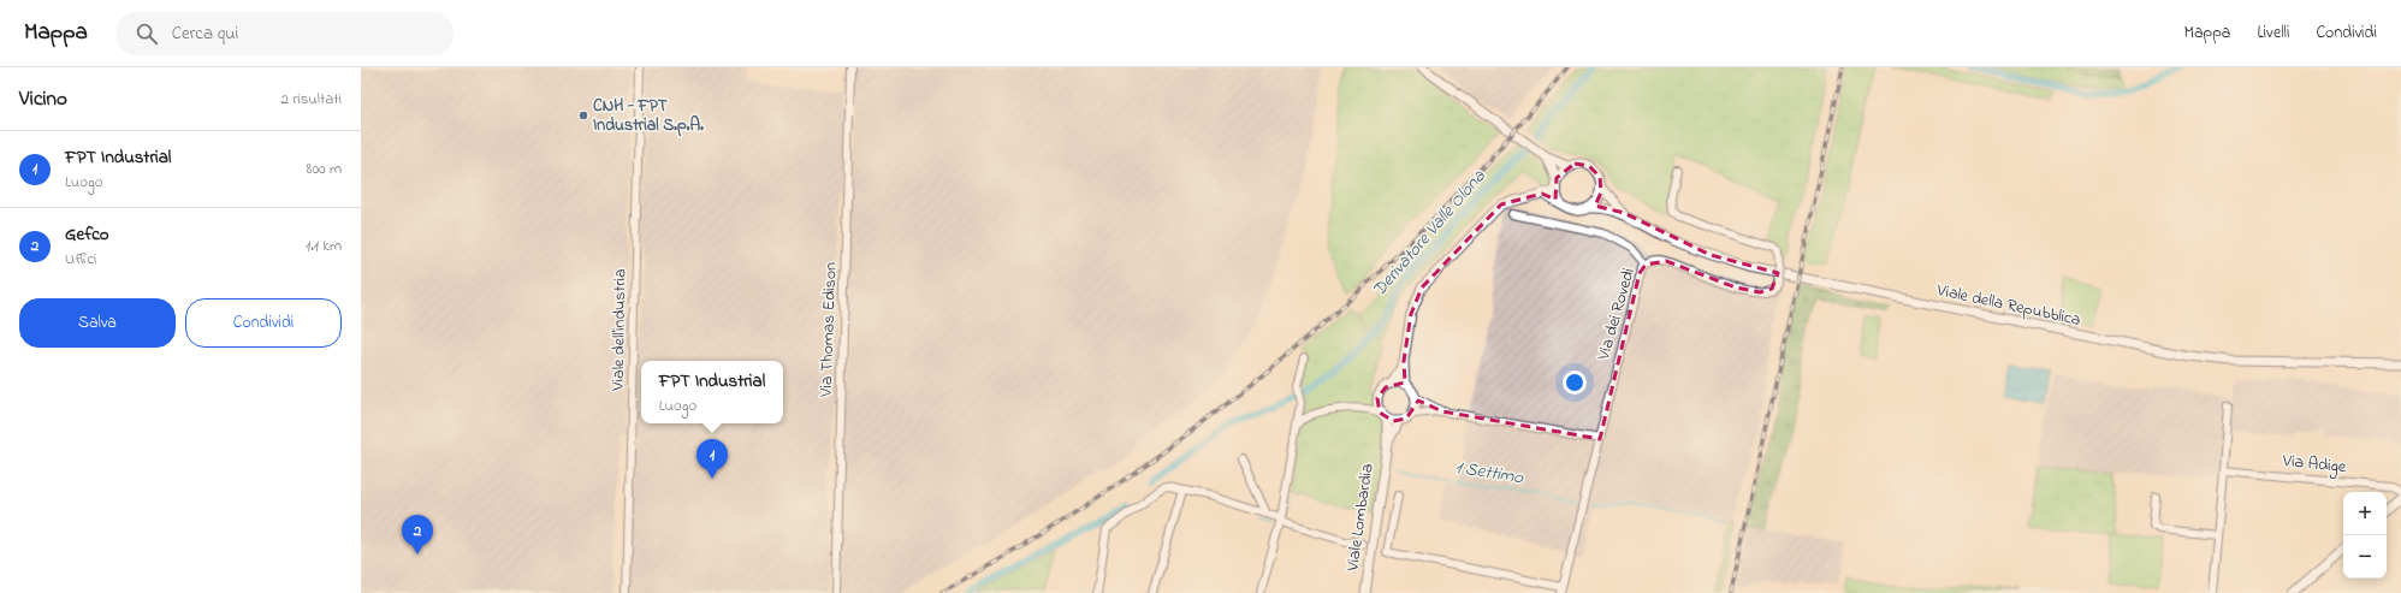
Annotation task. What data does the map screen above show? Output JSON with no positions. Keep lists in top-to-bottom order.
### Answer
{
  "streets": {
    "street": [
      "Viale della Repubblica",
      "Via dei Rovedi",
      "Viale dell'industria",
      "Via Thomas Edison",
      "Via Adige",
      "Viale Lombardia"
    ]
  },
  "water": ["Derivatore Valle Olona", "1 Settimo"],
  "places": ["CNH - FPT Industrial S.p.A."],
  "page": {
    "header": "Mappa",
    "search": "Cerca qui",
    "nav": ["Mappa", "Livelli", "Condividi"],
    "heading": ["Vicino", "2 risultati"],
    "list": [
      {
        "mark": "1",
        "name": "FPT Industrial",
        "note": "Luogo",
        "value": "800 m"
      },
      {
        "mark": "2",
        "name": "Gefco",
        "note": "Uffici",
        "value": "1.1 km"
      }
    ],
    "buttons": ["Salva", "Condividi"],
    "popup": ["FPT Industrial", "Luogo"],
    "pins": ["1", "2"],
    "map_buttons": ["+", "−"]
  }
}
